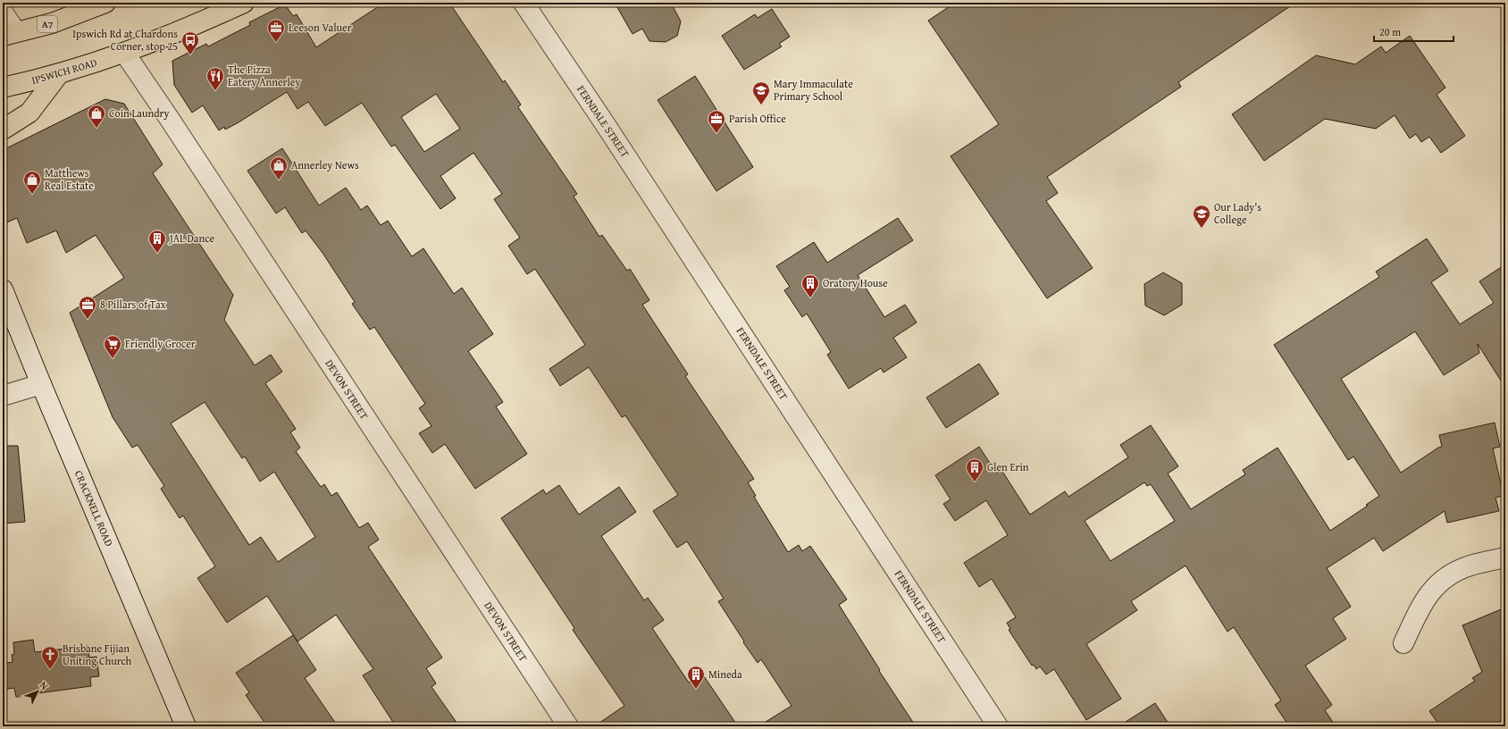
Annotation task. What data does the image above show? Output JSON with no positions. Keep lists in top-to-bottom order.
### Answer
{
  "streets": {
    "highway": ["A7", "IPSWICH ROAD"],
    "street": ["FERNDALE STREET", "DEVON STREET", "CRACKNELL ROAD"]
  },
  "crossings": [
    ["IPSWICH ROAD", "DEVON STREET"]
  ],
  "places": {
    "office": ["Leeson Valuer", "Parish Office", "8 Pillars of Tax"],
    "bus stop": ["Ipswich Rd at Chardons Corner, stop 25"],
    "restaurant": ["The Pizza Eatery Annerley"],
    "school or university": ["Mary Immaculate Primary School", "Our Lady's College"],
    "shop": ["Coin Laundry", "Annerley News", "Matthews Real Estate"],
    "building": [
      "JAL Dance",
      "Oratory House",
      "Glen Erin",
      "Mineda"
    ],
    "supermarket": ["Friendly Grocer"],
    "church": ["Brisbane Fijian Uniting Church"]
  },
  "scale_bar": "20 m",
  "north": "top right"
}
